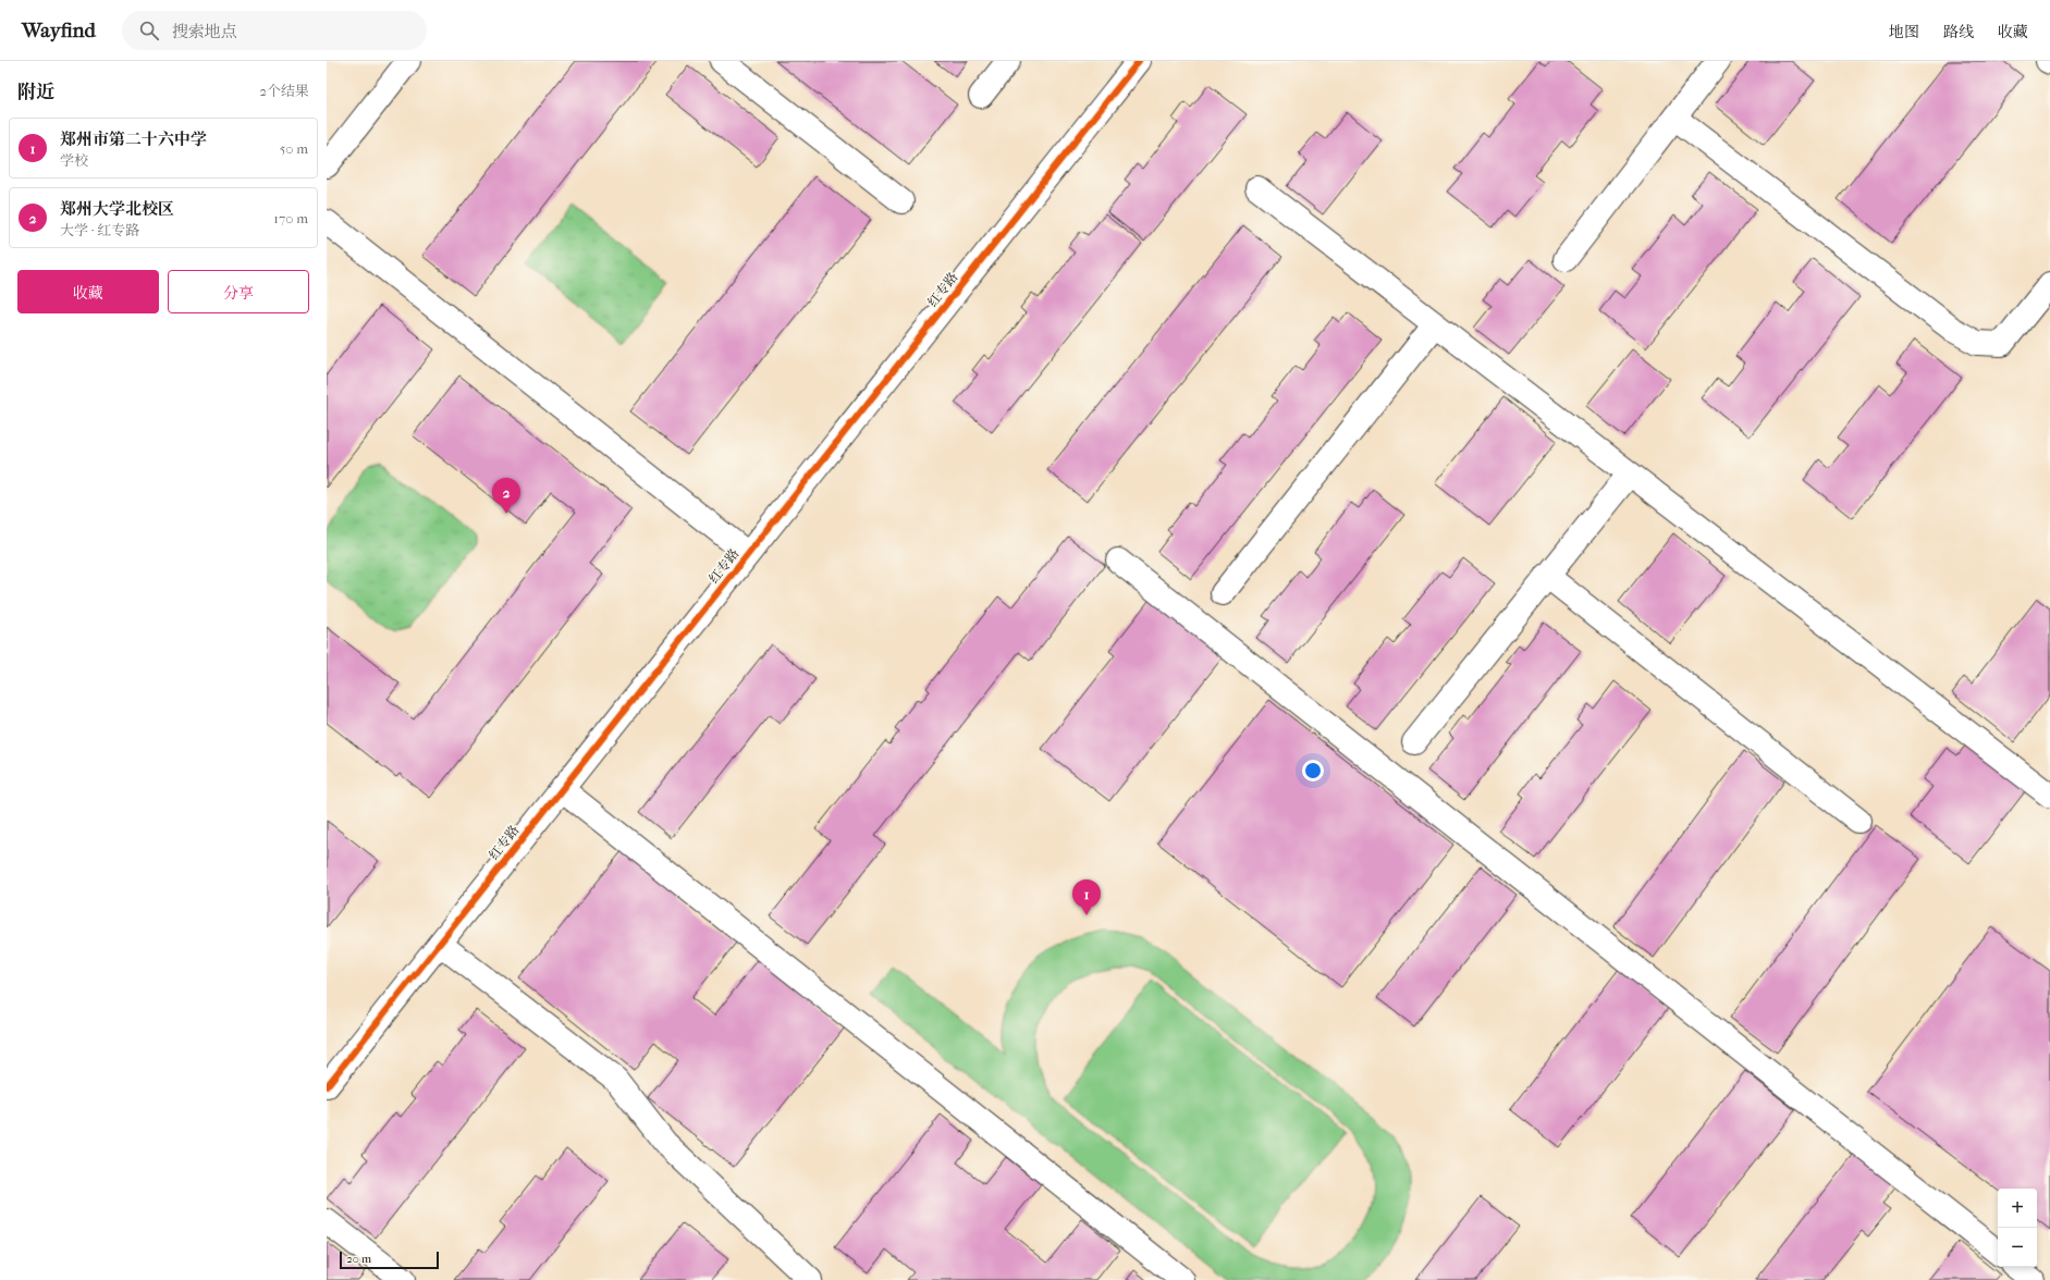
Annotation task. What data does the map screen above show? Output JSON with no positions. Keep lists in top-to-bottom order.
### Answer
{
  "streets": {
    "street": ["红专路"]
  },
  "scale_bar": "20 m",
  "page": {
    "header": "Wayfind",
    "search": "搜索地点",
    "nav": ["地图", "路线", "收藏"],
    "heading": ["附近", "2个结果"],
    "list": [
      {
        "mark": "1",
        "name": "郑州市第二十六中学",
        "note": "学校",
        "value": "50 m"
      },
      {
        "mark": "2",
        "name": "郑州大学北校区",
        "note": "大学 · 红专路",
        "value": "170 m"
      }
    ],
    "buttons": ["收藏", "分享"],
    "pins": ["2", "1"],
    "map_buttons": ["+", "−"],
    "scale": "20 m"
  }
}
